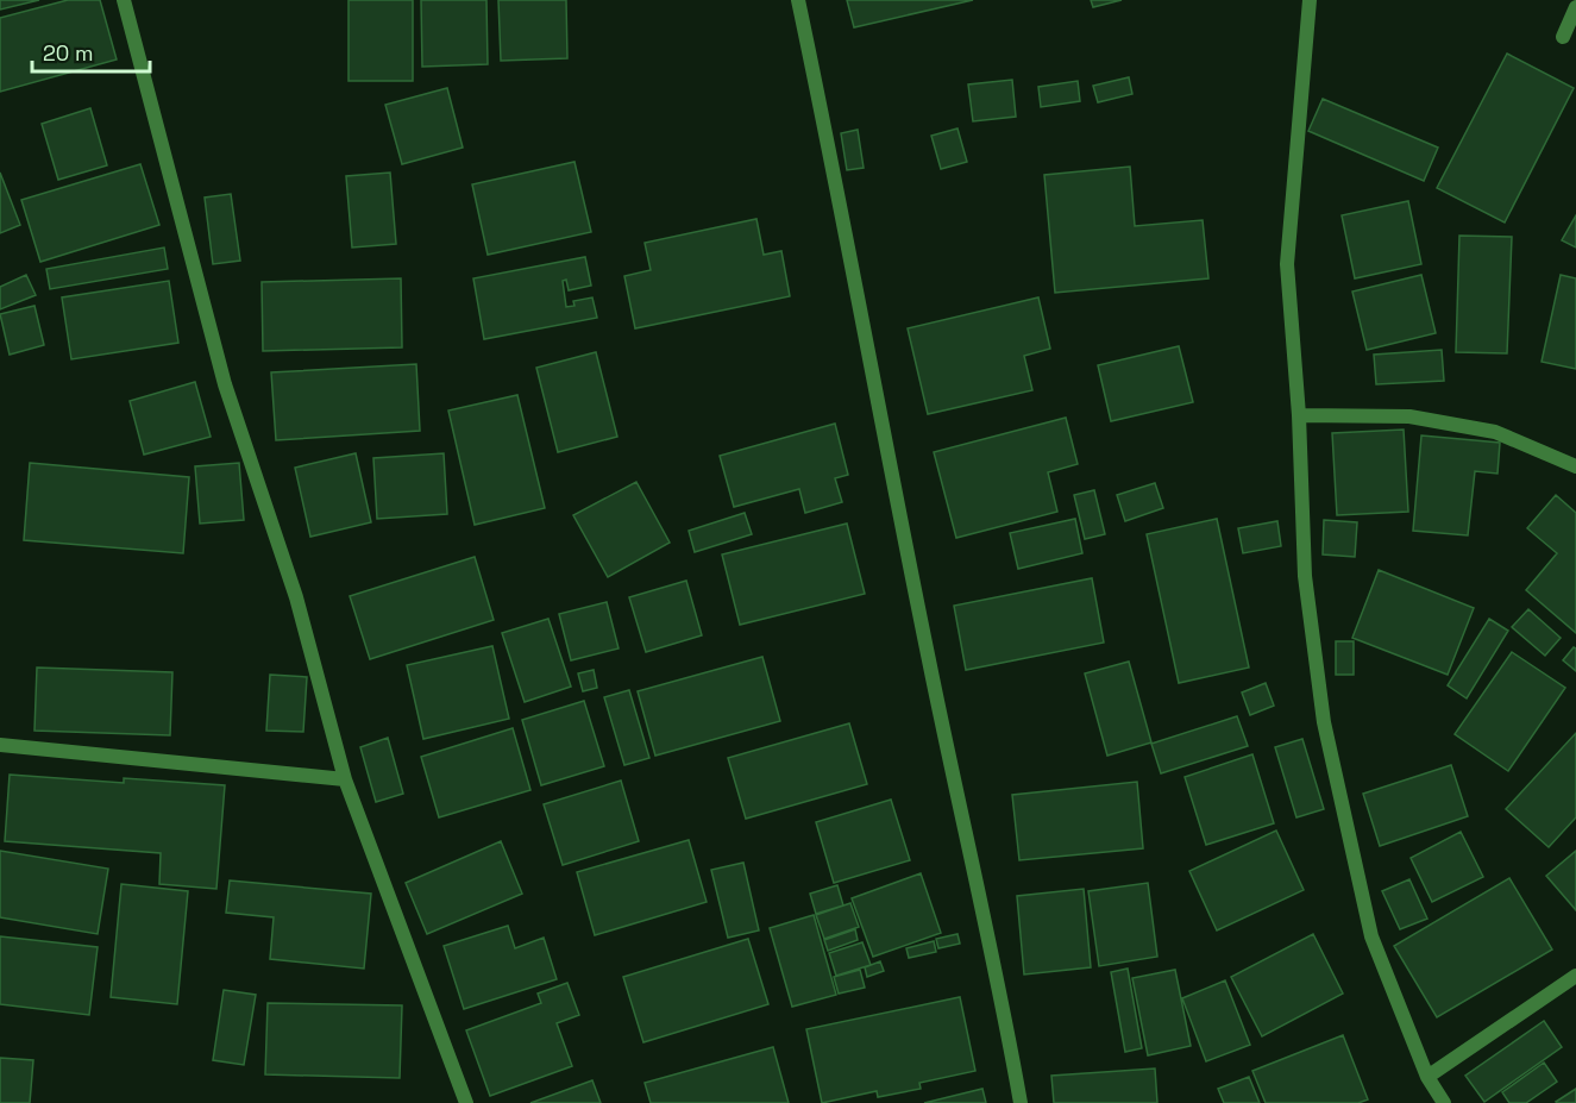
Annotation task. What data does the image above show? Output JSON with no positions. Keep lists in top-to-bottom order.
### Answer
{
  "scale_bar": "20 m"
}
